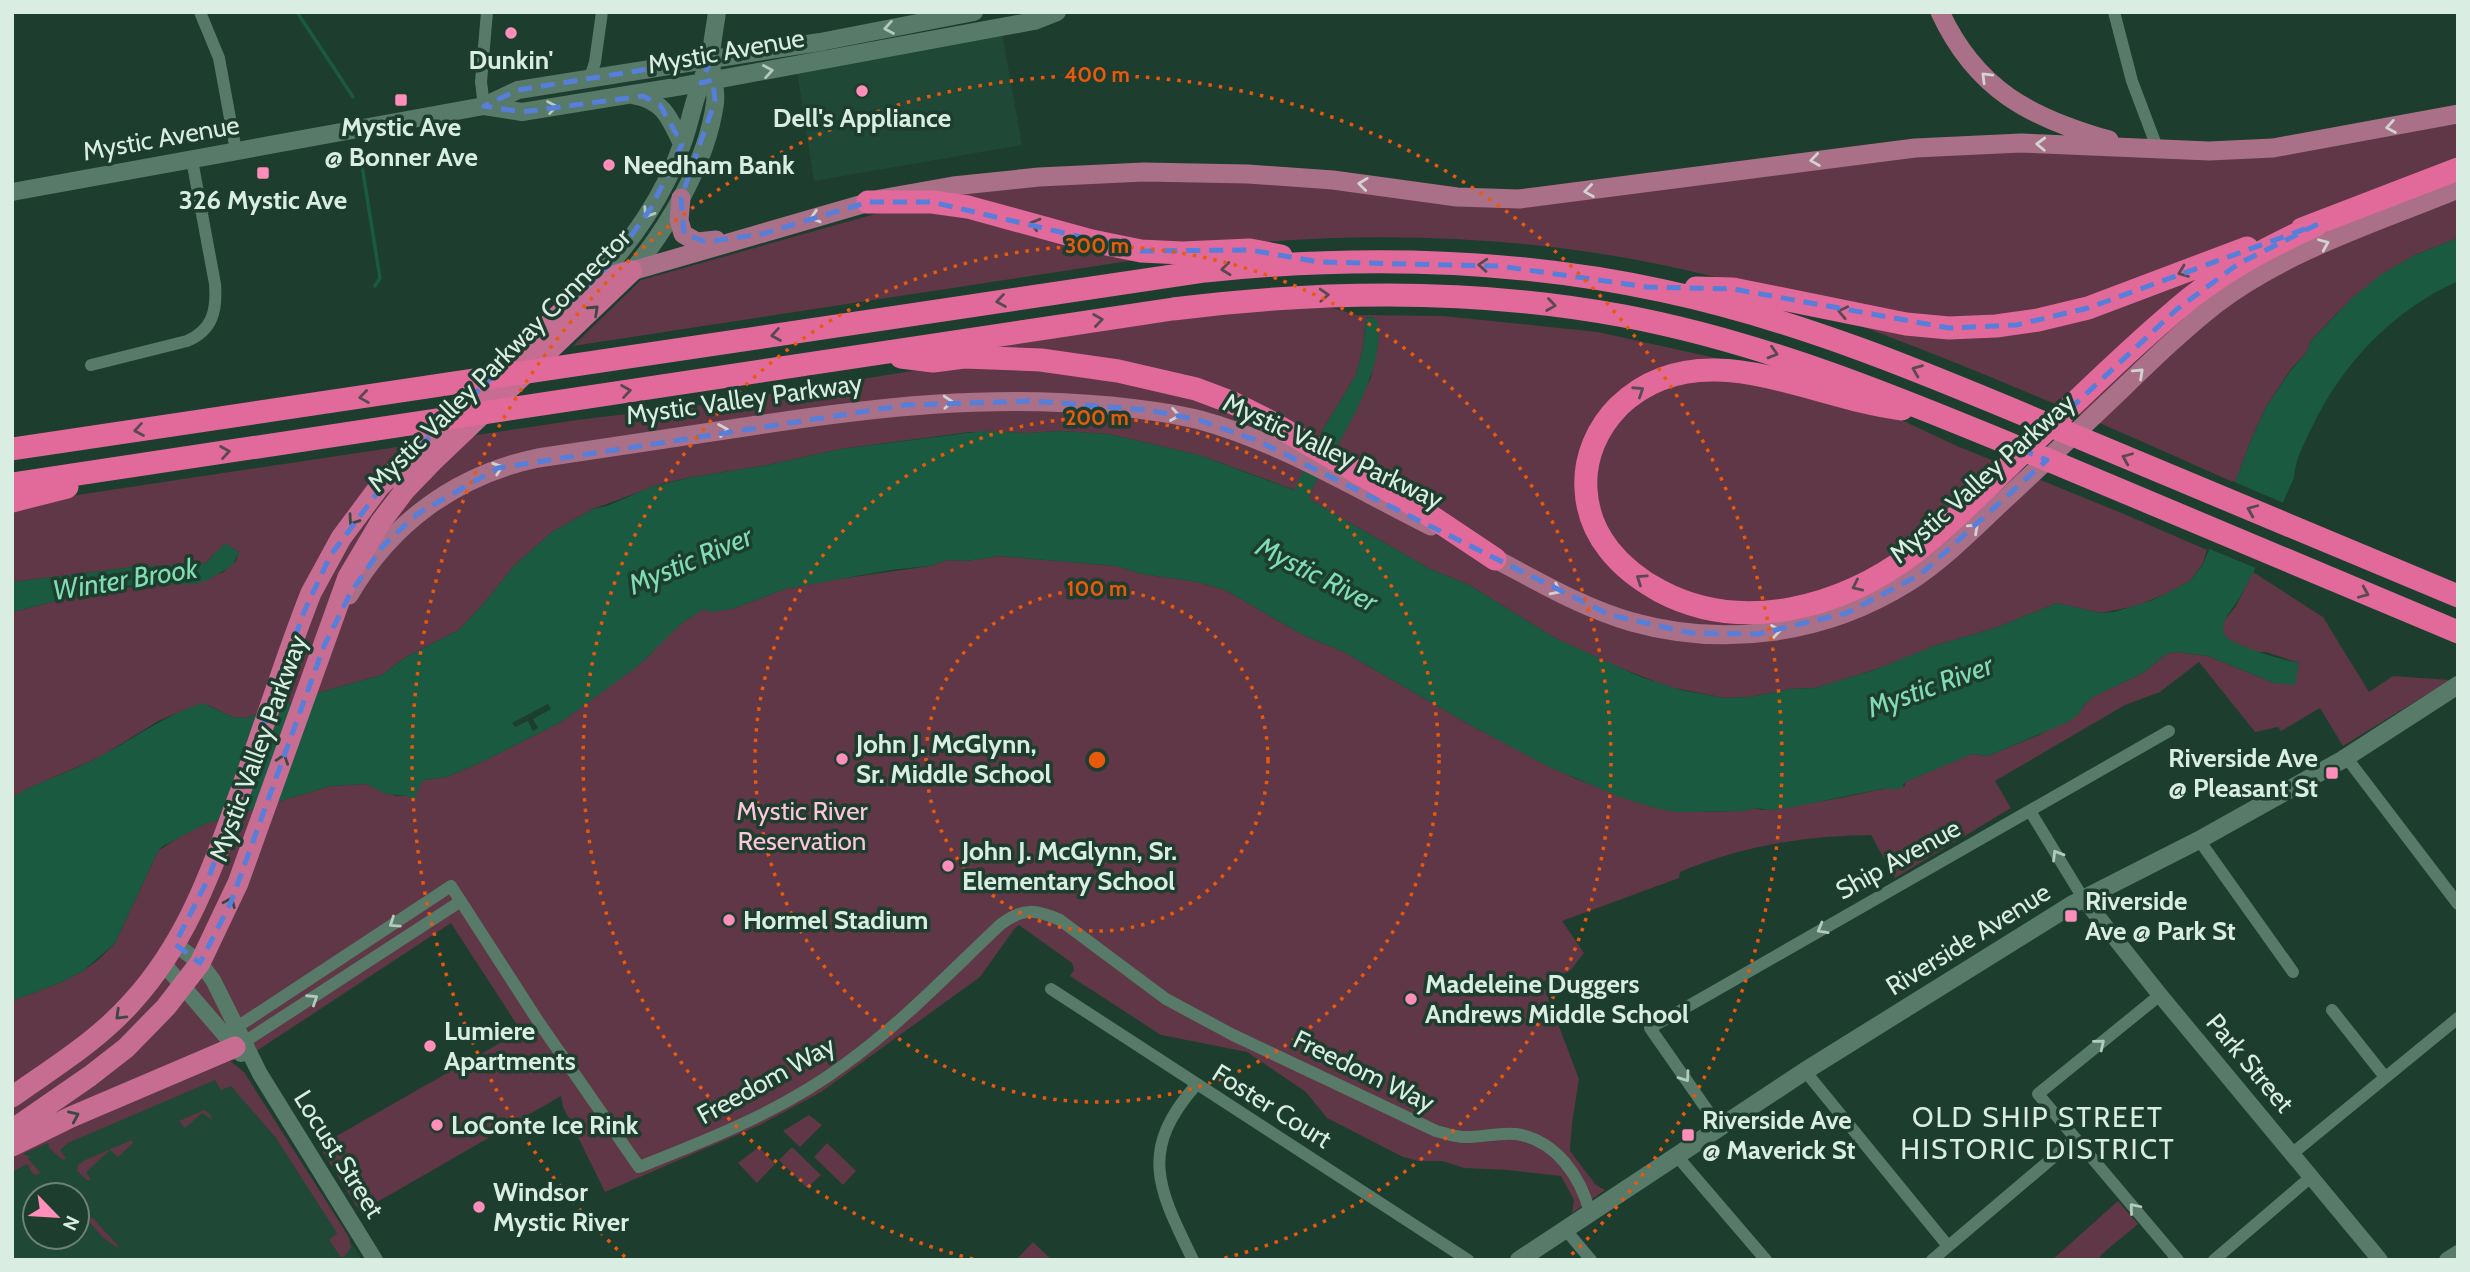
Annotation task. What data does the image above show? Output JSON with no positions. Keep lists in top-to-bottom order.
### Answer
{
  "streets": {
    "highway": ["Mystic Valley Parkway Connector", "Mystic Valley Parkway"],
    "main road": ["Mystic Avenue", "Riverside Avenue"],
    "street": [
      "Ship Avenue",
      "Park Street",
      "Freedom Way",
      "Foster Court",
      "Locust Street"
    ]
  },
  "crossings": [
    ["Mystic Avenue", "Mystic Valley Parkway Connector"],
    ["Mystic Valley Parkway Connector", "Mystic Valley Parkway"],
    ["Mystic Valley Parkway", "Locust Street"],
    ["Ship Avenue", "Riverside Avenue"],
    ["Riverside Avenue", "Park Street"],
    ["Riverside Avenue", "Freedom Way"],
    ["Freedom Way", "Locust Street"]
  ],
  "districts": ["OLD SHIP STREET HISTORIC DISTRICT"],
  "water": ["Mystic River", "Winter Brook"],
  "parks": ["Mystic River Reservation"],
  "places": {
    "other": [
      "Dunkin'",
      "Dell's Appliance",
      "Needham Bank",
      "John J. McGlynn, Sr. Middle School",
      "John J. McGlynn, Sr. Elementary School",
      "Hormel Stadium",
      "Madeleine Duggers Andrews Middle School",
      "Lumiere Apartments",
      "LoConte Ice Rink",
      "Windsor Mystic River"
    ],
    "transit": [
      "Mystic Ave @ Bonner Ave",
      "326 Mystic Ave",
      "Riverside Ave @ Pleasant St",
      "Riverside Ave @ Park St",
      "Riverside Ave @ Maverick St"
    ]
  },
  "north": "bottom right",
  "rings": [
    "400 m",
    "300 m",
    "200 m",
    "100 m"
  ]
}
